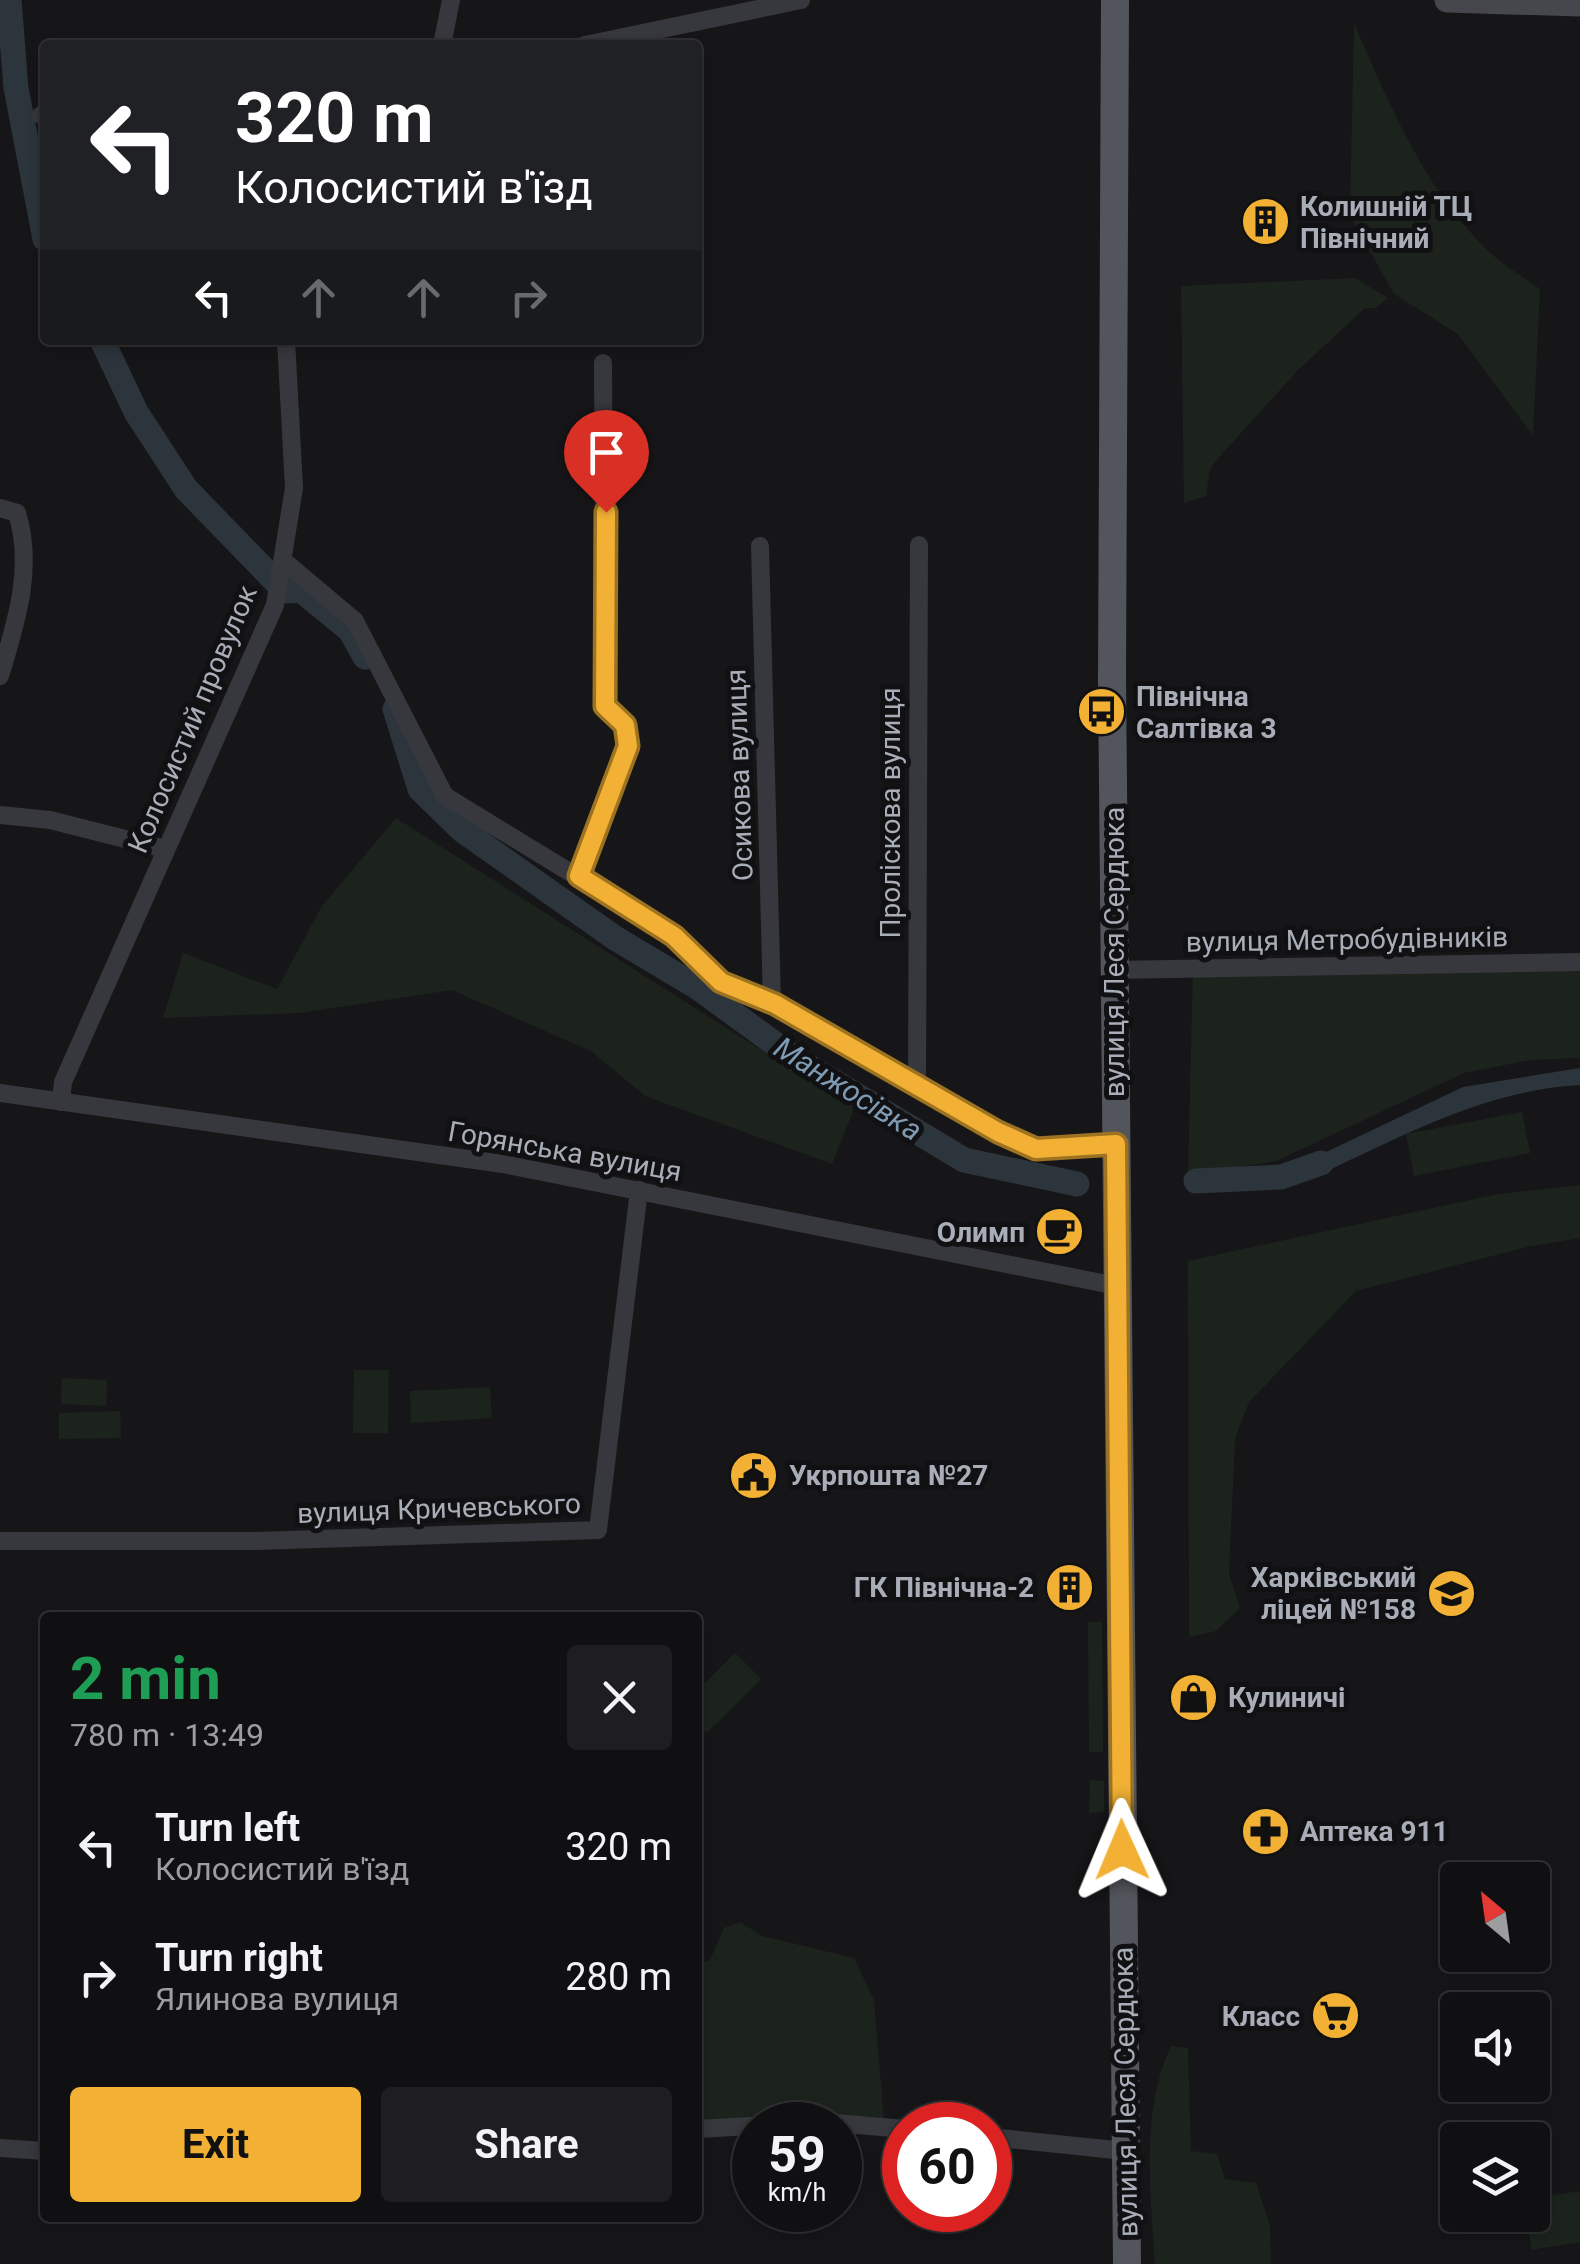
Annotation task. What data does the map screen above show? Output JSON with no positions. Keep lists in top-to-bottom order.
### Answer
{
  "streets": {
    "main road": ["вулиця Леся Сердюка"],
    "street": [
      "Колосистий провулок",
      "Осикова вулиця",
      "Проліскова вулиця",
      "вулиця Метробудівників",
      "Горянська вулиця",
      "вулиця Кричевського"
    ]
  },
  "crossings": [
    ["Колосистий провулок", "Горянська вулиця"],
    ["вулиця Метробудівників", "вулиця Леся Сердюка"],
    ["вулиця Леся Сердюка", "Горянська вулиця"],
    ["Горянська вулиця", "вулиця Кричевського"]
  ],
  "water": ["Манжосівка"],
  "places": {
    "building": ["Колишній ТЦ Північний", "ГК Північна-2"],
    "bus stop": ["Північна Салтівка 3"],
    "cafe": ["Олимп"],
    "public building": ["Укрпошта №27"],
    "school or university": ["Харківський ліцей №158"],
    "shop": ["Кулиничі"],
    "pharmacy": ["Аптека 911"],
    "supermarket": ["Класс"]
  },
  "north": "top left",
  "page": {
    "turn": ["320 m", "Колосистий в'їзд"],
    "heading": ["2 min", "780 m · 13:49"],
    "list": [
      {
        "name": "Turn left",
        "note": "Колосистий в'їзд",
        "value": "320 m"
      },
      {
        "name": "Turn right",
        "note": "Ялинова вулиця",
        "value": "280 m"
      }
    ],
    "buttons": ["Exit", "Share"],
    "speed": "59 km/h",
    "limit": "60"
  }
}
